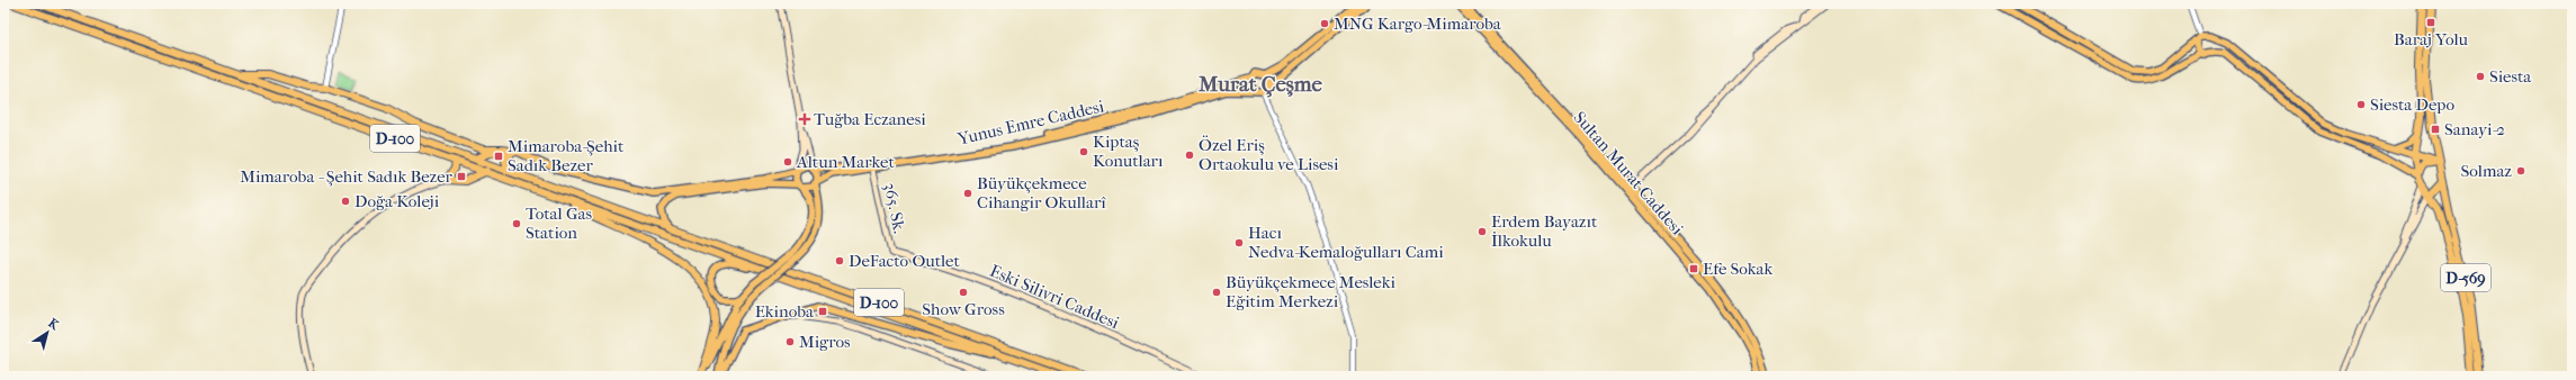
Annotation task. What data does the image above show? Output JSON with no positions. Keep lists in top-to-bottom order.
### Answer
{
  "streets": {
    "highway": ["D-100", "D-569"],
    "main road": [
      "Yunus Emre Caddesi",
      "Sultan Murat Caddesi",
      "365. Sk.",
      "Eski Silivri Caddesi"
    ]
  },
  "crossings": [
    ["Yunus Emre Caddesi", "365. Sk."],
    ["365. Sk.", "Eski Silivri Caddesi"]
  ],
  "districts": ["Murat Çeşme"],
  "places": {
    "transit": [
      "Baraj Yolu",
      "Sanayi-2",
      "Mimaroba-Şehit Sadık Bezer",
      "Mimaroba - Şehit Sadık Bezer",
      "Efe Sokak",
      "Ekinoba"
    ],
    "other": [
      "MNG Kargo-Mimaroba",
      "Siesta",
      "Siesta Depo",
      "Kiptaş Konutları",
      "Özel Eriş Ortaokulu ve Lisesi",
      "Altun Market",
      "Solmaz",
      "Büyükçekmece Cihangir Okullarî",
      "Doğa Koleji",
      "Total Gas Station",
      "Erdem Bayazıt İlkokulu",
      "Hacı Nedva-Kemaloğulları Cami",
      "DeFacto Outlet",
      "Show Gross",
      "Büyükçekmece Mesleki Eğitim Merkezi",
      "Migros"
    ],
    "health": ["Tuğba Eczanesi"]
  },
  "north": "top right"
}
